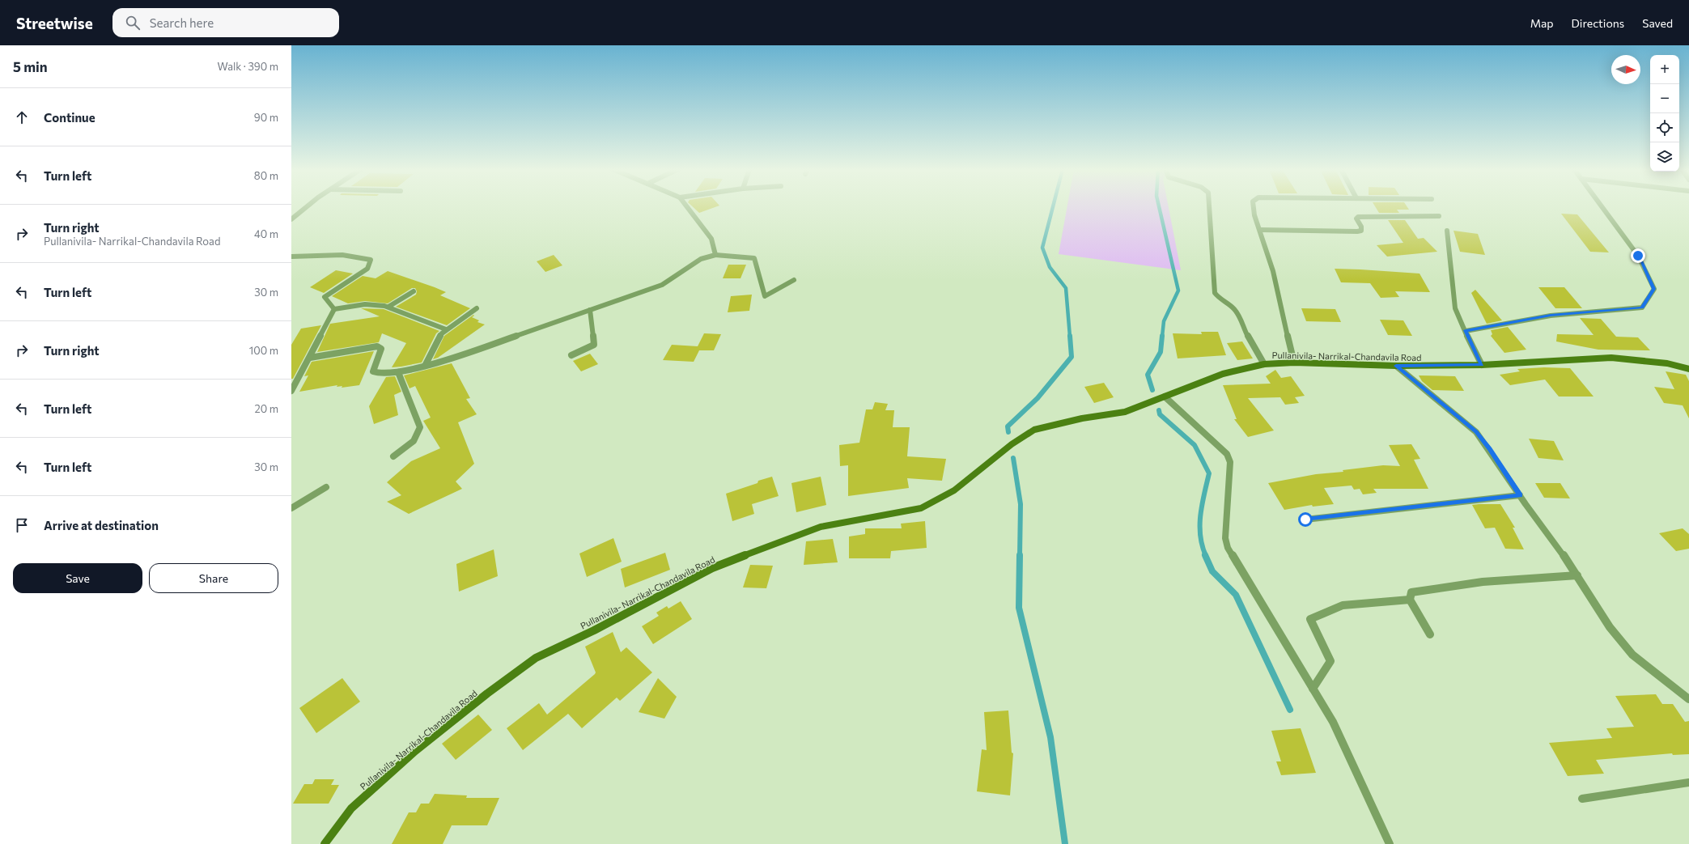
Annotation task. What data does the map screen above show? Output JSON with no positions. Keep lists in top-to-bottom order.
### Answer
{
  "streets": {
    "street": ["Pullanivila- Narrikal-Chandavila Road"]
  },
  "north": "right",
  "page": {
    "header": "Streetwise",
    "search": "Search here",
    "nav": ["Map", "Directions", "Saved"],
    "heading": ["5 min", "Walk · 390 m"],
    "map_buttons": ["+", "−"],
    "list": [
      ["Continue", "90 m"],
      ["Turn left", "80 m"],
      ["Turn right", "Pullanivila- Narrikal-Chandavila Road", "40 m"],
      ["Turn left", "30 m"],
      ["Turn right", "100 m"],
      ["Turn left", "20 m"],
      ["Turn left", "30 m"],
      "Arrive at destination"
    ],
    "buttons": ["Save", "Share"]
  }
}
